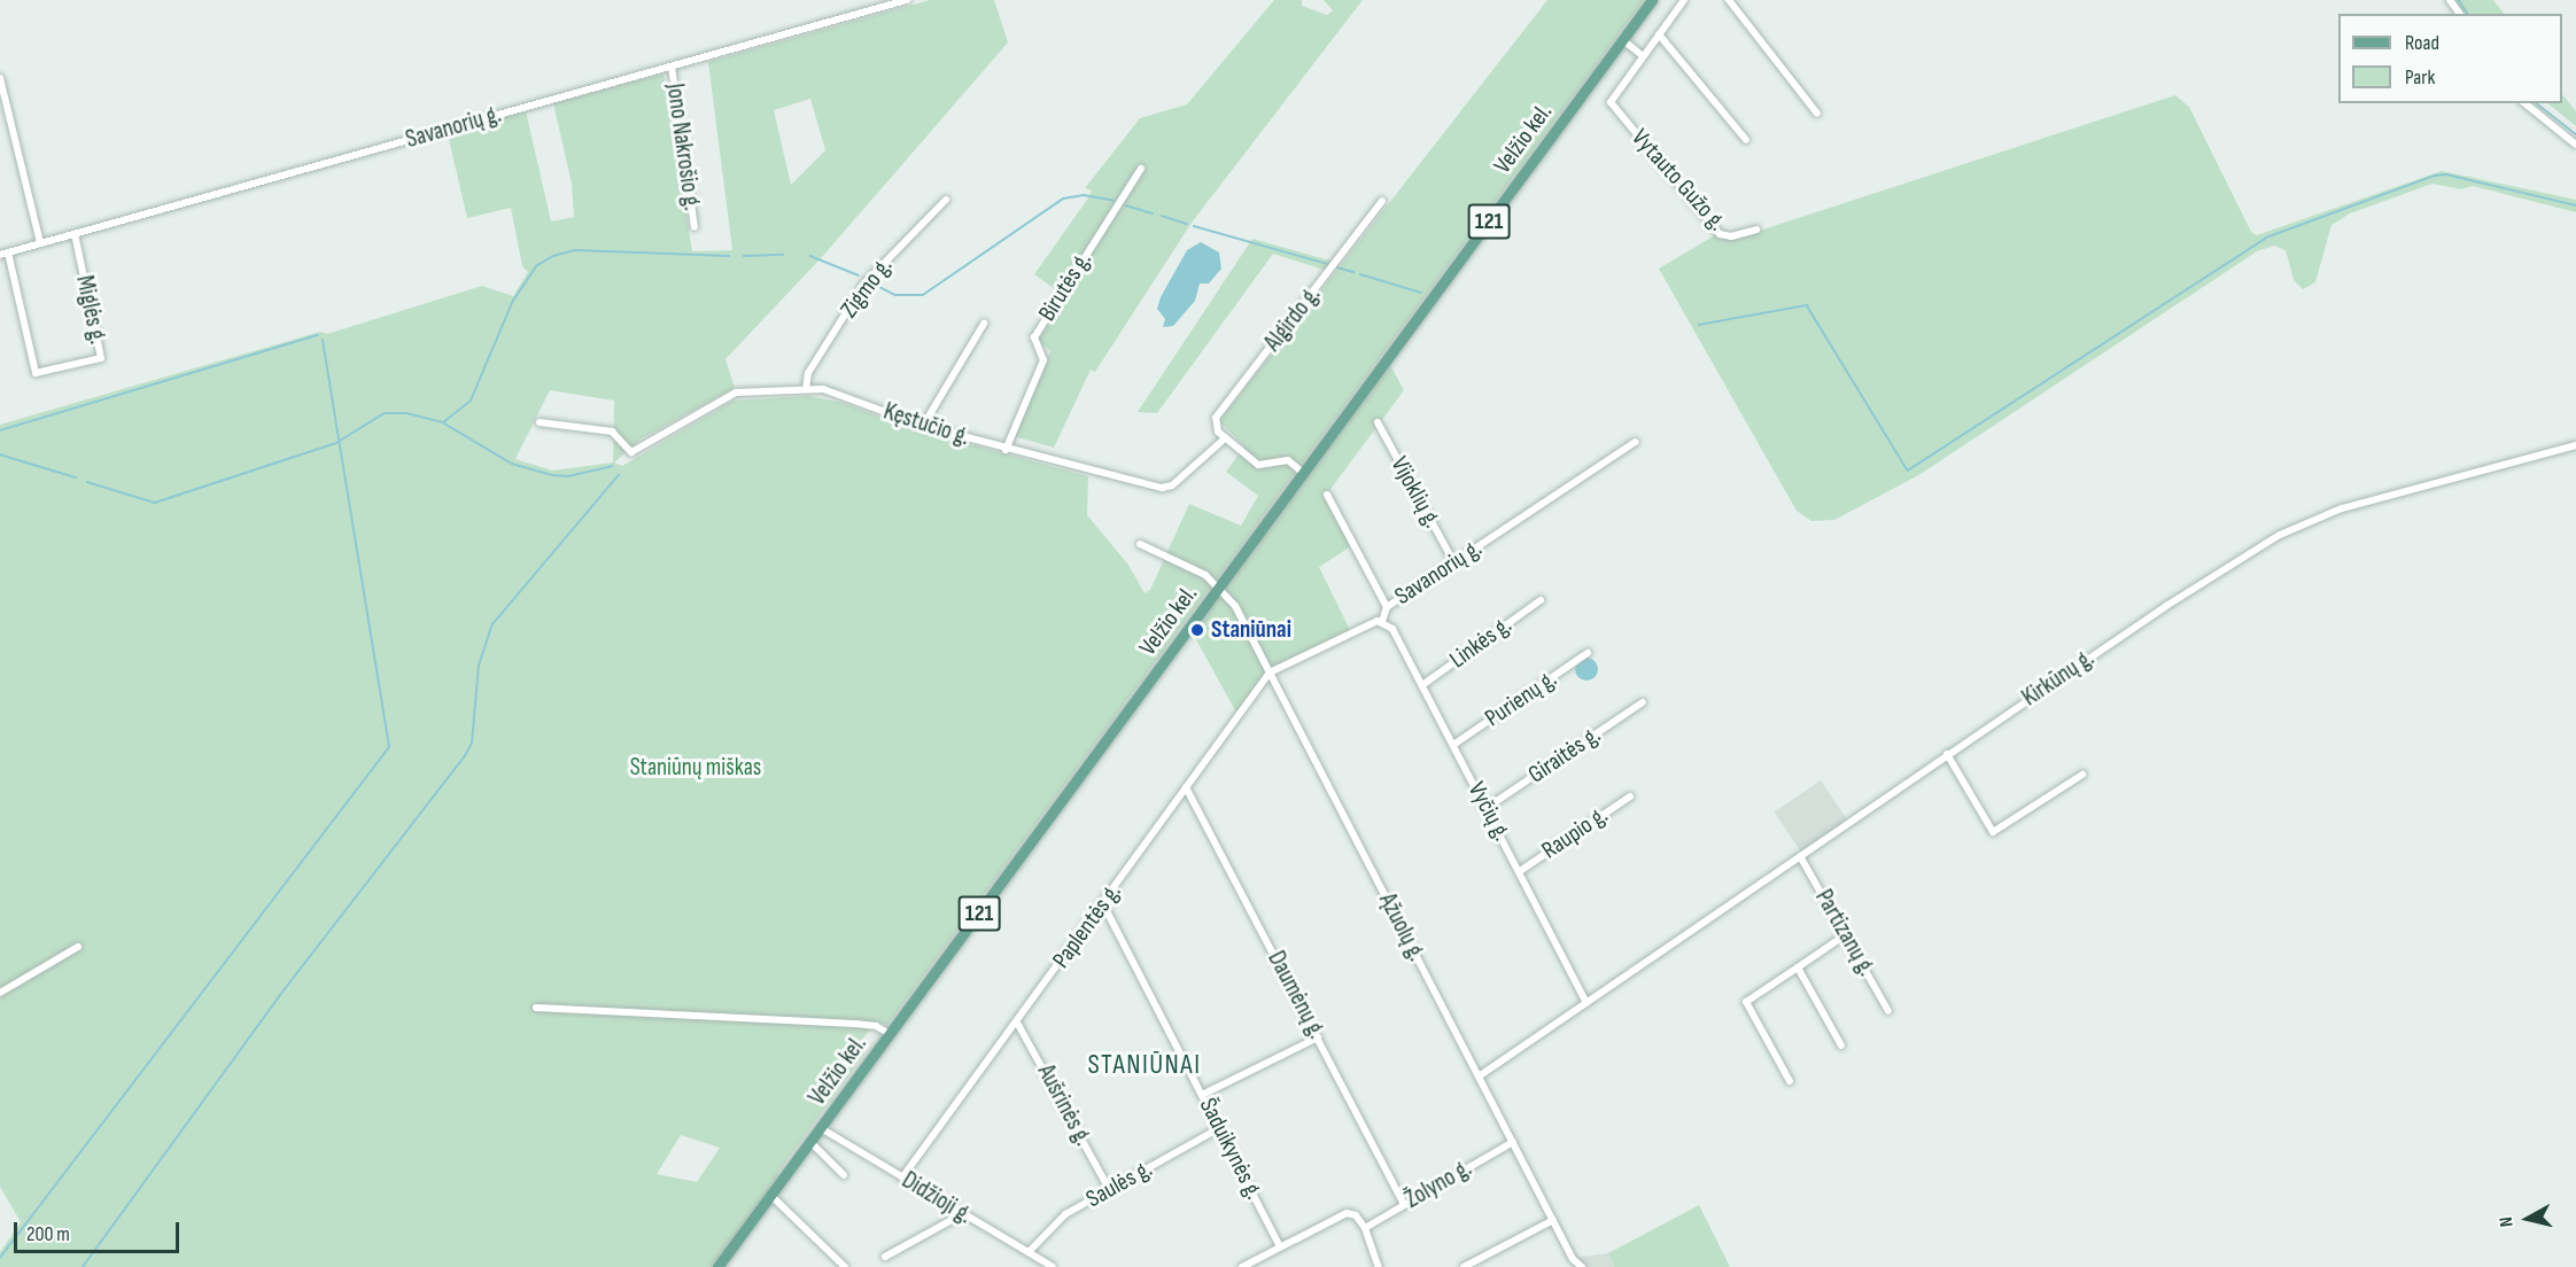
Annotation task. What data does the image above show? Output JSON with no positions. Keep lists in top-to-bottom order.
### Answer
{
  "streets": {
    "main road": ["Velžio kel.", "121"],
    "street": [
      "Savanorių g.",
      "Jono Nakrošio g.",
      "Vytauto Gužo g.",
      "Birutės g.",
      "Zigmo g.",
      "Miglės g.",
      "Algirdo g.",
      "Kęstučio g.",
      "Vijoklių g.",
      "Linkės g.",
      "Kirkūnų g.",
      "Purienų g.",
      "Giraitės g.",
      "Vyčių g.",
      "Raupio g.",
      "Paplentės g.",
      "Ąžuolų g.",
      "Partizanų g.",
      "Daumėnų g.",
      "Aušrinės g.",
      "Šaduikynės g.",
      "Saulės g.",
      "Žolyno g.",
      "Didžioji g."
    ]
  },
  "crossings": [
    ["Savanorių g.", "Jono Nakrošio g."],
    ["Savanorių g.", "Miglės g."],
    ["Savanorių g.", "Vijoklių g."],
    ["Velžio kel.", "Ąžuolų g."],
    ["Velžio kel.", "Didžioji g."],
    ["Birutės g.", "Kęstučio g."],
    ["Zigmo g.", "Kęstučio g."],
    ["Algirdo g.", "Kęstučio g."],
    ["Linkės g.", "Vyčių g."],
    ["Kirkūnų g.", "Vyčių g."],
    ["Kirkūnų g.", "Partizanų g."],
    ["Purienų g.", "Vyčių g."],
    ["Giraitės g.", "Vyčių g."],
    ["Vyčių g.", "Raupio g."],
    ["Paplentės g.", "Ąžuolų g."],
    ["Paplentės g.", "Daumėnų g."],
    ["Paplentės g.", "Aušrinės g."],
    ["Paplentės g.", "Šaduikynės g."],
    ["Paplentės g.", "Didžioji g."],
    ["Ąžuolų g.", "Žolyno g."],
    ["Daumėnų g.", "Žolyno g."],
    ["Aušrinės g.", "Saulės g."],
    ["Šaduikynės g.", "Saulės g."],
    ["Saulės g.", "Didžioji g."]
  ],
  "districts": ["STANIŪNAI"],
  "parks": ["Staniūnų miškas"],
  "places": ["Staniūnai"],
  "legend": ["Road", "Park"],
  "scale_bar": "200 m",
  "north": "left"
}
